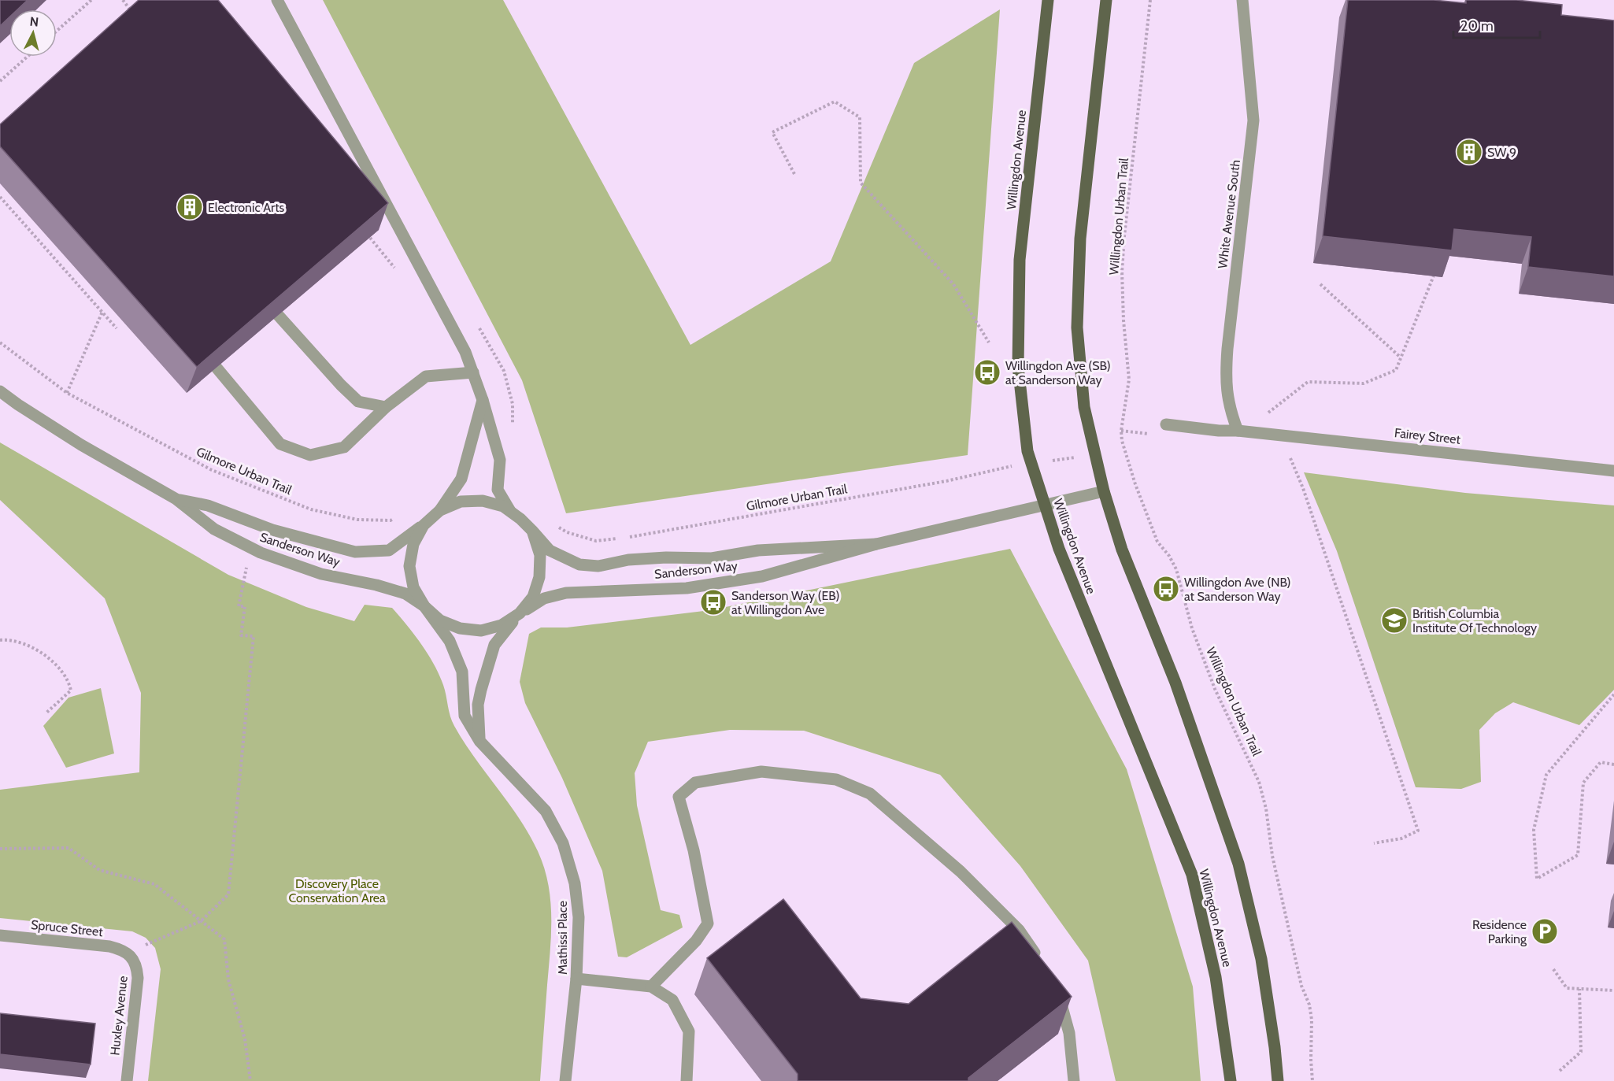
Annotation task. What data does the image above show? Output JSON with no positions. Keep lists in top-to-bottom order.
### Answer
{
  "streets": {
    "main road": ["Willingdon Avenue"],
    "street": [
      "White Avenue South",
      "Fairey Street",
      "Sanderson Way",
      "Spruce Street",
      "Mathissi Place",
      "Huxley Avenue"
    ],
    "path": ["Willingdon Urban Trail", "Gilmore Urban Trail"]
  },
  "crossings": [
    ["Willingdon Avenue", "Gilmore Urban Trail"],
    ["Willingdon Avenue", "Sanderson Way"],
    ["White Avenue South", "Fairey Street"],
    ["Willingdon Urban Trail", "Gilmore Urban Trail"],
    ["Sanderson Way", "Mathissi Place"],
    ["Spruce Street", "Huxley Avenue"]
  ],
  "parks": ["Discovery Place Conservation Area"],
  "places": {
    "building": ["SW 9", "Electronic Arts"],
    "bus stop": ["Willingdon Ave (SB) at Sanderson Way", "Willingdon Ave (NB) at Sanderson Way", "Sanderson Way (EB) at Willingdon Ave"],
    "school or university": ["British Columbia Institute Of Technology"],
    "parking": ["Residence Parking"]
  },
  "scale_bar": "20 m",
  "north": "top"
}
